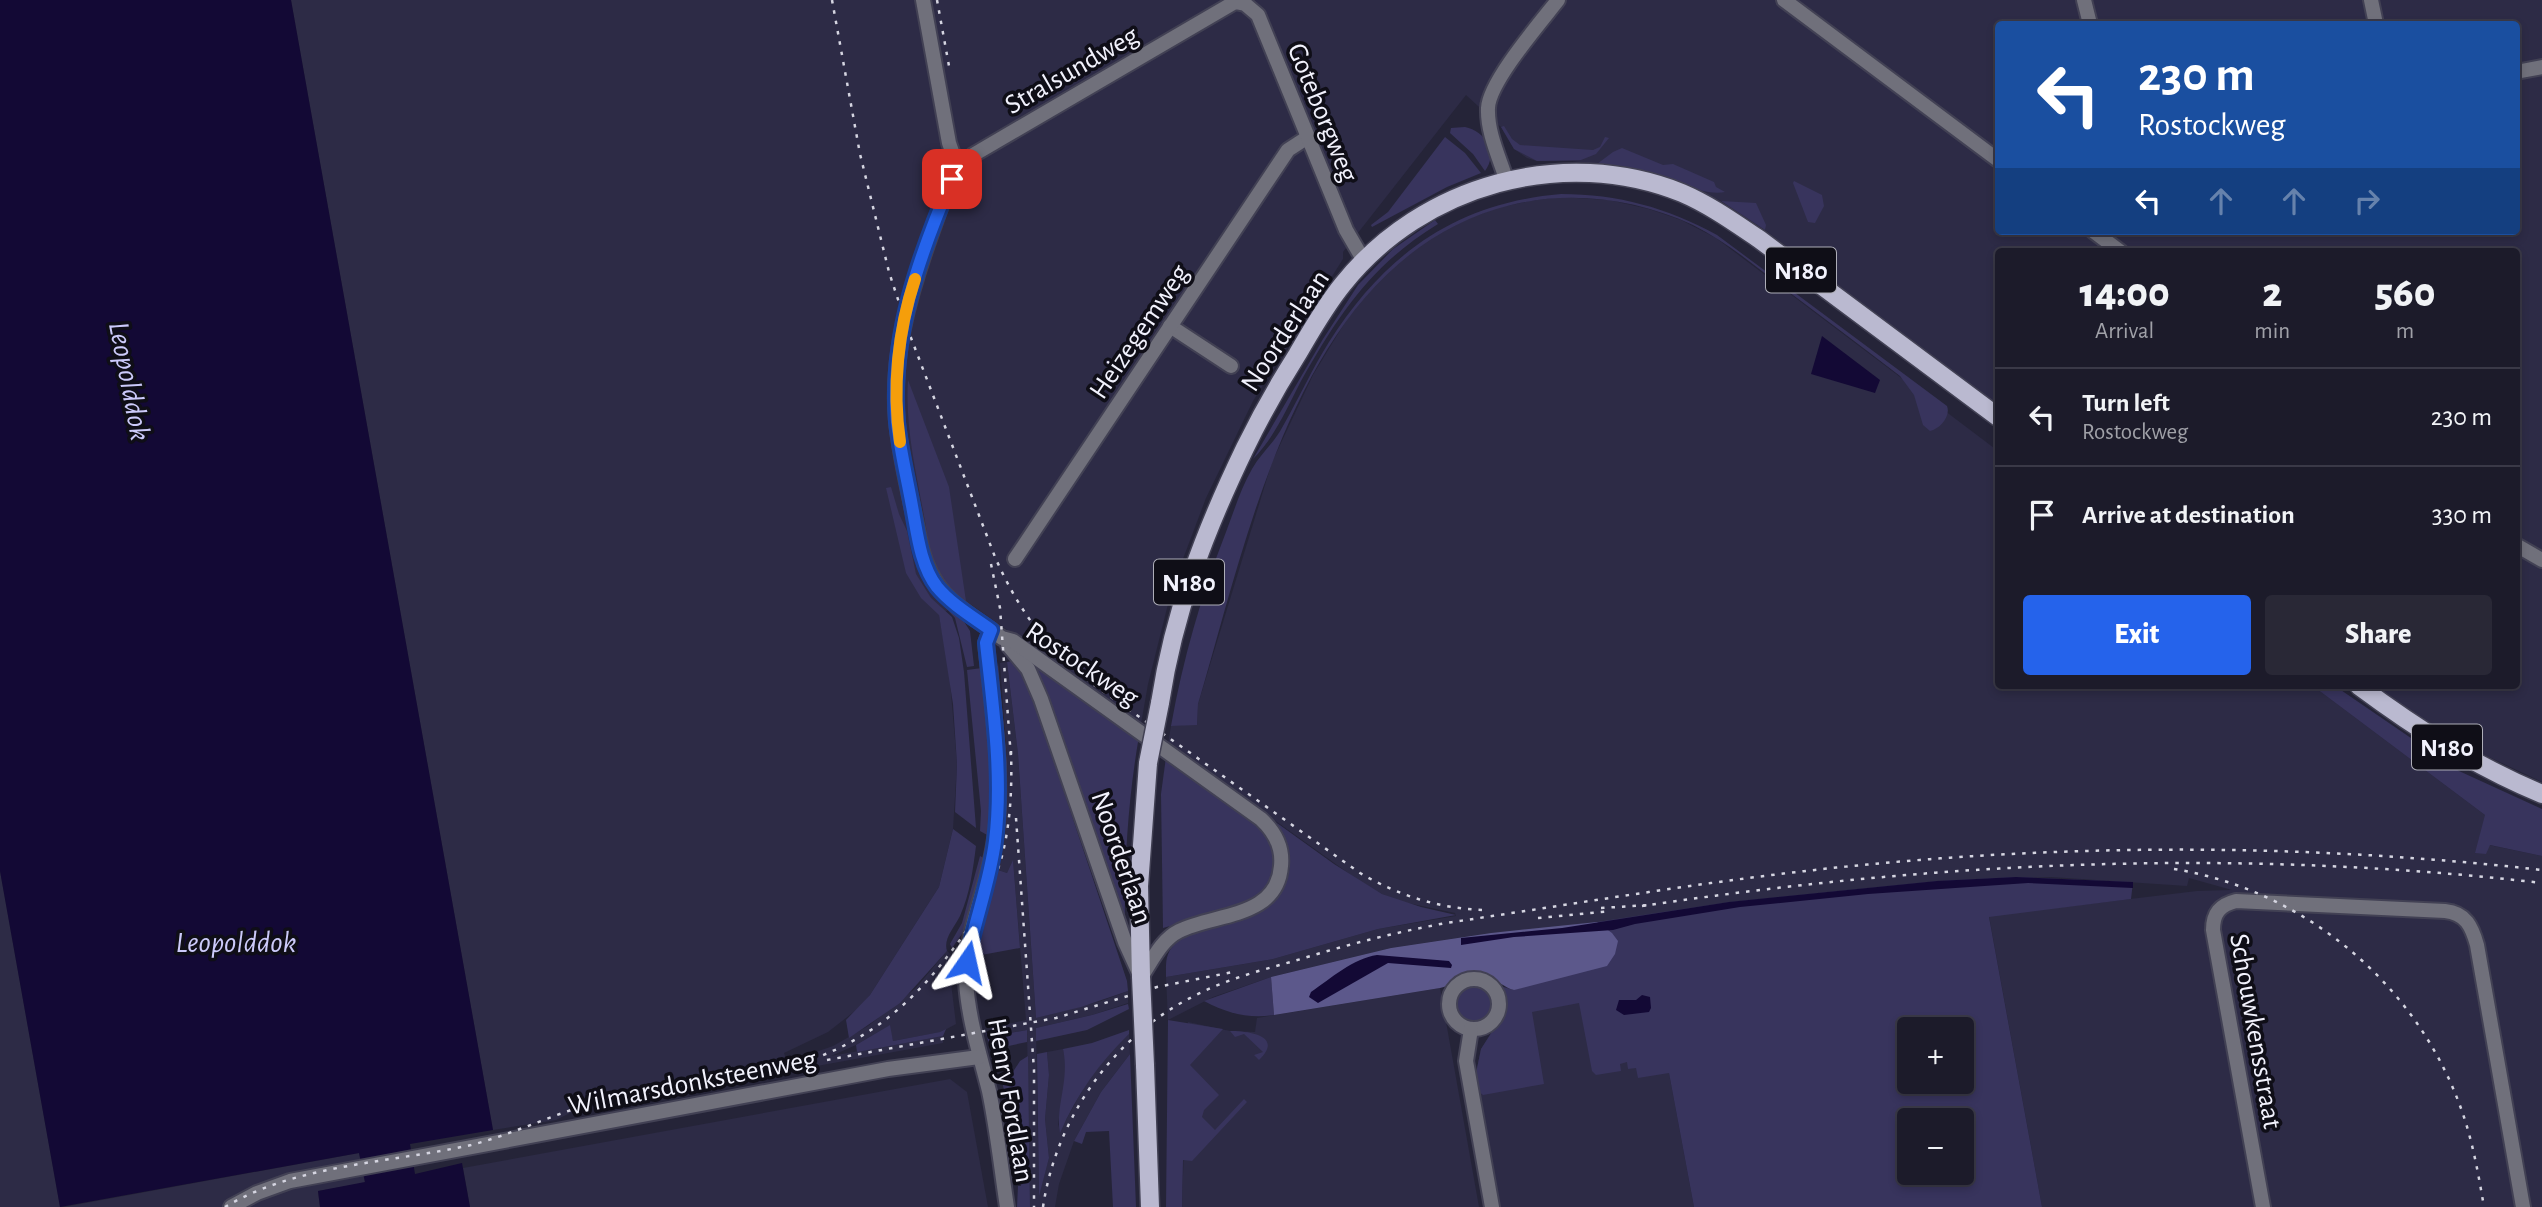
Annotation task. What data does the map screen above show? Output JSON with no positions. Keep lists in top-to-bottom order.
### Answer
{
  "streets": {
    "main road": ["N180", "Noorderlaan"],
    "street": [
      "Stralsundweg",
      "Goteborgweg",
      "Heizegemweg",
      "Rostockweg",
      "Schouwkensstraat",
      "Wilmarsdonksteenweg",
      "Henry Fordlaan"
    ]
  },
  "crossings": [
    ["Stralsundweg", "Goteborgweg"],
    ["Stralsundweg", "Rostockweg"],
    ["Goteborgweg", "Noorderlaan"],
    ["Goteborgweg", "Heizegemweg"],
    ["Noorderlaan", "Rostockweg"],
    ["Rostockweg", "Henry Fordlaan"],
    ["Wilmarsdonksteenweg", "Henry Fordlaan"]
  ],
  "water": ["Leopolddok"],
  "page": {
    "turn": ["230 m", "Rostockweg"],
    "eta": [
      "14:00",
      "Arrival",
      "2",
      "min",
      "560",
      "m"
    ],
    "list": [
      {
        "name": "Turn left",
        "note": "Rostockweg",
        "value": "230 m"
      },
      {
        "name": "Arrive at destination",
        "value": "330 m"
      }
    ],
    "buttons": ["Exit", "Share"],
    "map_buttons": ["+", "−"]
  }
}
